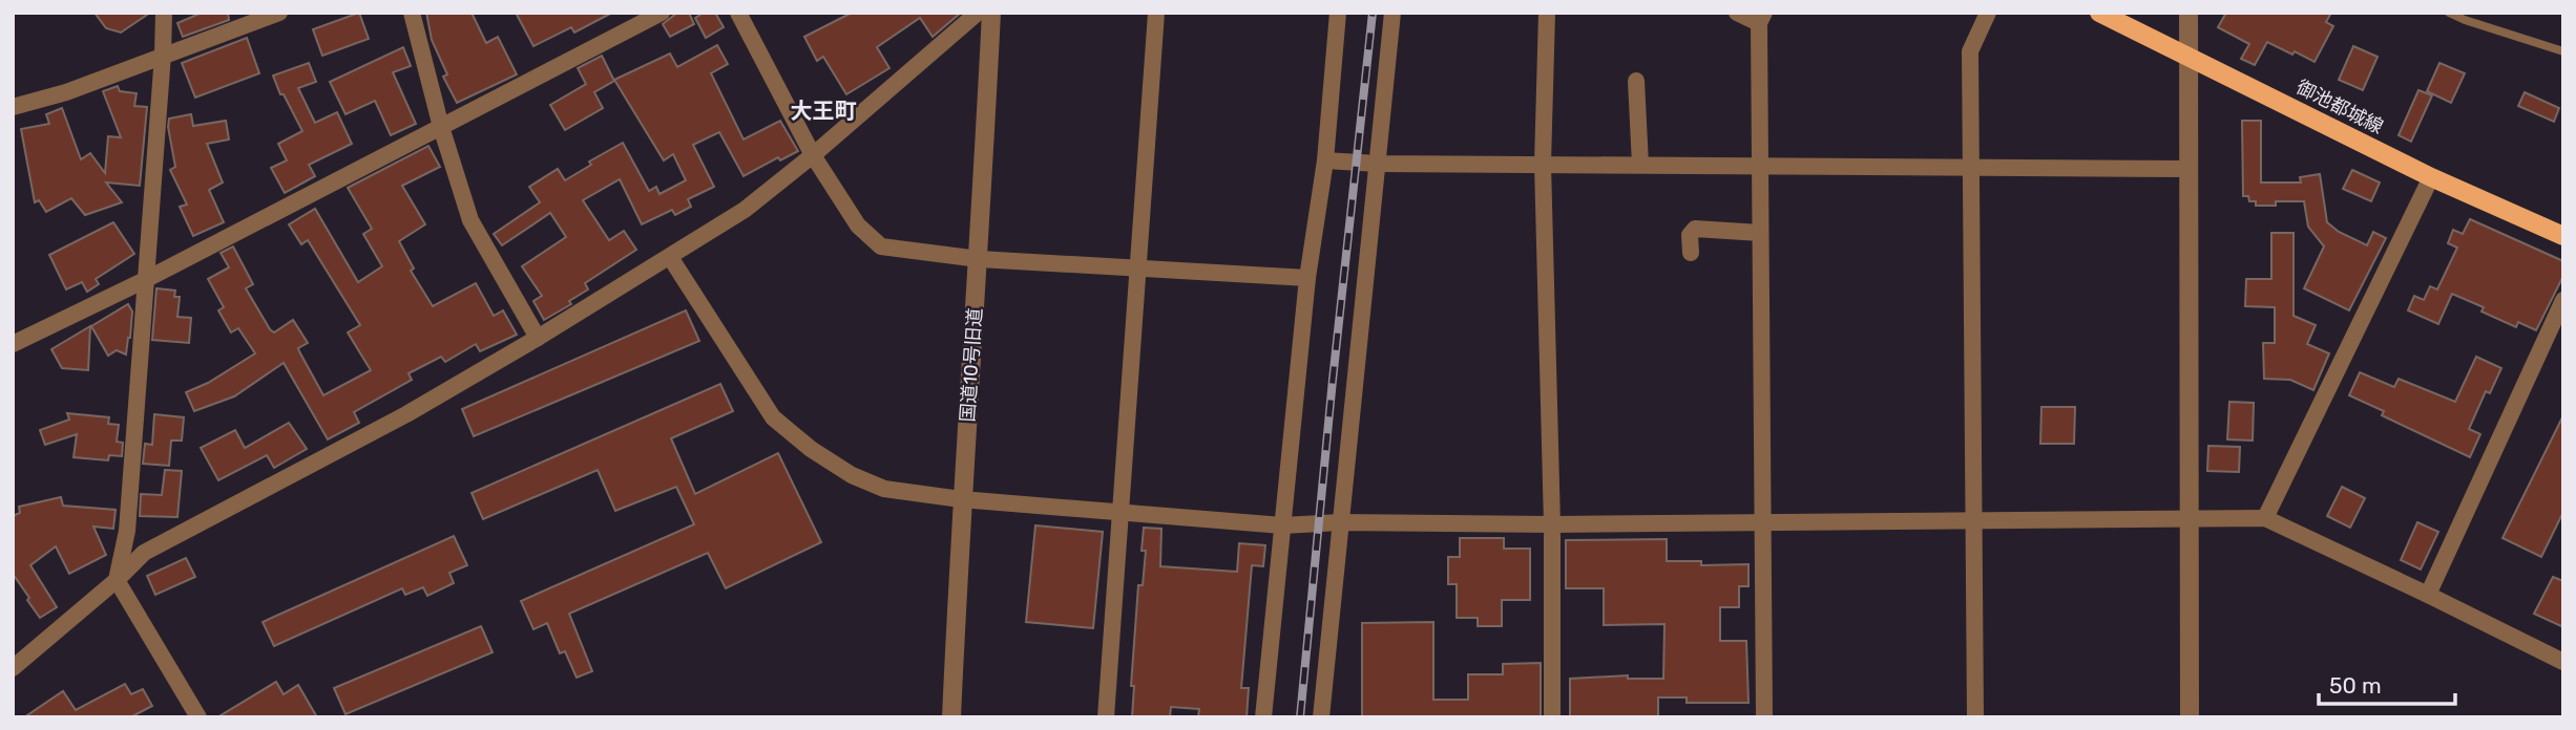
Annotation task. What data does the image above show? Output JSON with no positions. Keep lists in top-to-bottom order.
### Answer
{
  "streets": {
    "main road": ["御池都城線"],
    "street": ["国道10号旧道"]
  },
  "districts": ["大王町"],
  "scale_bar": "50 m"
}
